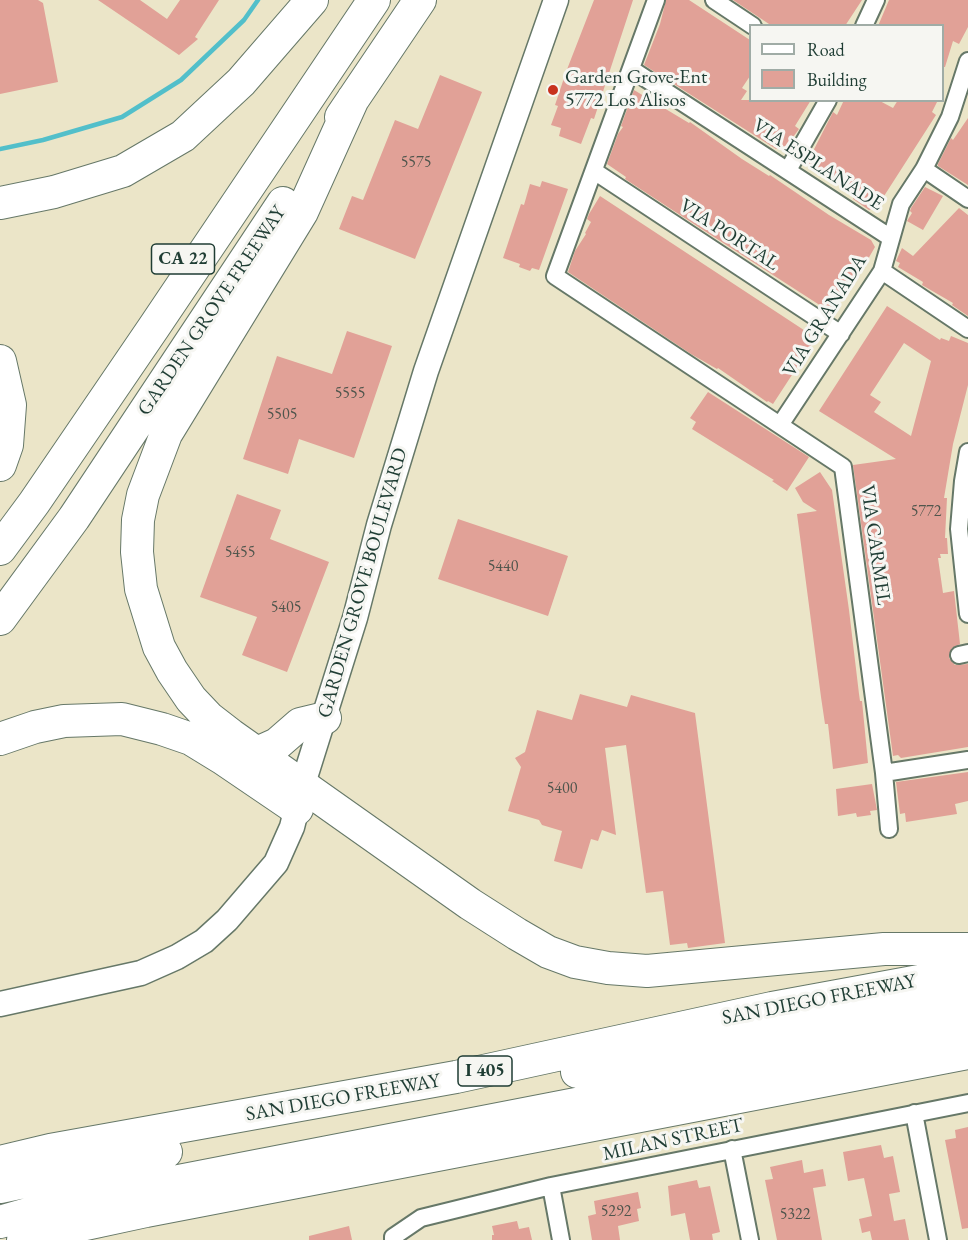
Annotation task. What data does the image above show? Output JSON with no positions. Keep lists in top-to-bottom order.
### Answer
{
  "streets": {
    "highway": [
      "CA 22",
      "GARDEN GROVE FREEWAY",
      "SAN DIEGO FREEWAY",
      "I 405"
    ],
    "main road": ["GARDEN GROVE BOULEVARD"],
    "street": [
      "VIA ESPLANADE",
      "VIA PORTAL",
      "VIA GRANADA",
      "VIA CARMEL",
      "MILAN STREET"
    ]
  },
  "crossings": [
    ["VIA ESPLANADE", "VIA GRANADA"],
    ["VIA PORTAL", "VIA GRANADA"],
    ["VIA PORTAL", "VIA CARMEL"],
    ["VIA GRANADA", "VIA CARMEL"]
  ],
  "places": ["Garden Grove-Ent 5772 Los Alisos"],
  "house_numbers": [
    "5575",
    "5555",
    "5505",
    "5772",
    "5455",
    "5440",
    "5405",
    "5400",
    "5292",
    "5322"
  ],
  "legend": ["Road", "Building"]
}
